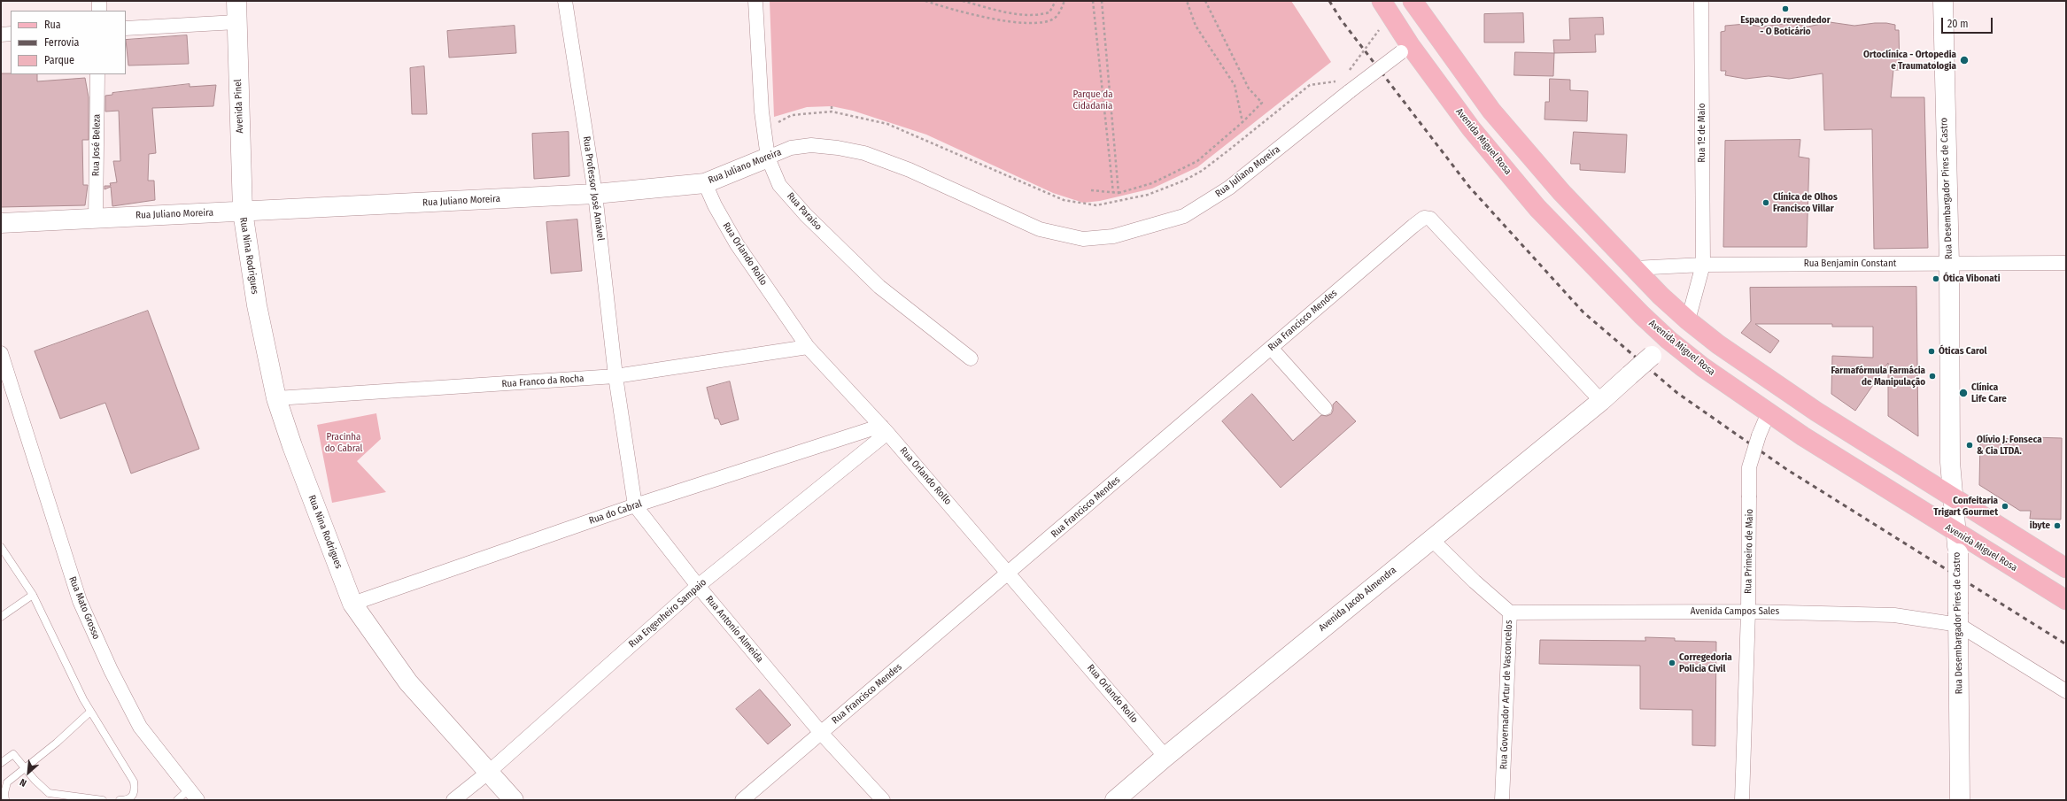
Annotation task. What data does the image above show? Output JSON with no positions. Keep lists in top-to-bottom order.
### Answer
{
  "streets": {
    "main road": ["Avenida Miguel Rosa"],
    "street": [
      "Avenida Pinel",
      "Rua 1º de Maio",
      "Rua José Beleza",
      "Rua Juliano Moreira",
      "Rua Professor José Amável",
      "Rua Desembargador Pires de Castro",
      "Rua Paraiso",
      "Rua Orlando Rollo",
      "Rua Nina Rodrigues",
      "Rua Benjamin Constant",
      "Rua Francisco Mendes",
      "Rua Franco da Rocha",
      "Rua do Cabral",
      "Rua Primeiro de Maio",
      "Avenida Jacob Almendra",
      "Rua Mato Grosso",
      "Avenida Campos Sales",
      "Rua Engenheiro Sampaio",
      "Rua Antonio Almeida",
      "Rua Governador Artur de Vasconcelos"
    ]
  },
  "crossings": [
    ["Avenida Pinel", "Rua Juliano Moreira"],
    ["Avenida Pinel", "Rua Nina Rodrigues"],
    ["Rua 1º de Maio", "Rua Benjamin Constant"],
    ["Avenida Miguel Rosa", "Rua Juliano Moreira"],
    ["Avenida Miguel Rosa", "Rua Desembargador Pires de Castro"],
    ["Avenida Miguel Rosa", "Rua Primeiro de Maio"],
    ["Avenida Miguel Rosa", "Avenida Jacob Almendra"],
    ["Rua José Beleza", "Rua Juliano Moreira"],
    ["Rua Juliano Moreira", "Rua Professor José Amável"],
    ["Rua Juliano Moreira", "Rua Paraiso"],
    ["Rua Juliano Moreira", "Rua Orlando Rollo"],
    ["Rua Juliano Moreira", "Rua Nina Rodrigues"],
    ["Rua Professor José Amável", "Rua Franco da Rocha"],
    ["Rua Professor José Amável", "Rua Antonio Almeida"],
    ["Rua Desembargador Pires de Castro", "Rua Benjamin Constant"],
    ["Rua Desembargador Pires de Castro", "Avenida Campos Sales"],
    ["Rua Orlando Rollo", "Rua Francisco Mendes"],
    ["Rua Orlando Rollo", "Rua Franco da Rocha"],
    ["Rua Orlando Rollo", "Rua do Cabral"],
    ["Rua Orlando Rollo", "Avenida Jacob Almendra"],
    ["Rua Orlando Rollo", "Rua Engenheiro Sampaio"],
    ["Rua Nina Rodrigues", "Rua Franco da Rocha"],
    ["Rua Nina Rodrigues", "Rua do Cabral"],
    ["Rua Nina Rodrigues", "Rua Engenheiro Sampaio"],
    ["Rua Francisco Mendes", "Avenida Jacob Almendra"],
    ["Rua Francisco Mendes", "Rua Antonio Almeida"],
    ["Rua Franco da Rocha", "Rua Antonio Almeida"],
    ["Rua do Cabral", "Rua Engenheiro Sampaio"],
    ["Rua do Cabral", "Rua Antonio Almeida"],
    ["Rua Primeiro de Maio", "Avenida Campos Sales"],
    ["Avenida Jacob Almendra", "Rua Governador Artur de Vasconcelos"],
    ["Avenida Campos Sales", "Rua Governador Artur de Vasconcelos"],
    ["Rua Engenheiro Sampaio", "Rua Antonio Almeida"]
  ],
  "parks": ["Parque da Cidadania", "Pracinha do Cabral"],
  "places": [
    "Espaço do revendedor - O Boticário",
    "Ortoclínica - Ortopedia e Traumatologia",
    "Clínica de Olhos Francisco Villar",
    "Ótica Vibonati",
    "Óticas Carol",
    "Farmafórmula Farmácia de Manipulação",
    "Clínica Life Care",
    "Olívio J. Fonseca & Cia LTDA.",
    "Confeitaria Trigart Gourmet",
    "ibyte",
    "Corregedoria Policia Civil"
  ],
  "legend": ["Rua", "Ferrovia", "Parque"],
  "scale_bar": "20 m",
  "north": "bottom left"
}
